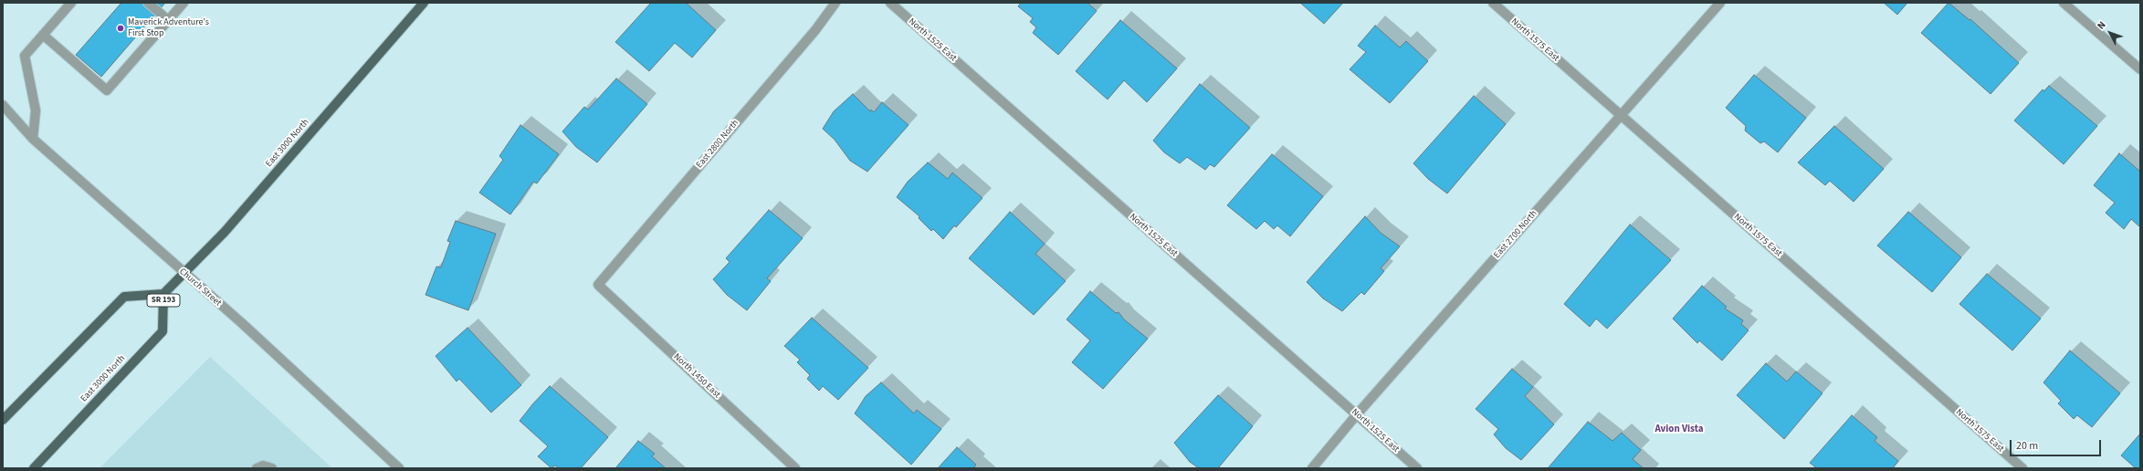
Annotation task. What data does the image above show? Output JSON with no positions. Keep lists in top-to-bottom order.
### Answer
{
  "streets": {
    "main road": ["East 3000 North", "SR 193"],
    "street": [
      "North 1525 East",
      "North 1575 East",
      "East 2800 North",
      "East 2700 North",
      "Church Street",
      "North 1450 East"
    ]
  },
  "crossings": [
    ["North 1525 East", "East 2700 North"],
    ["North 1575 East", "East 2700 North"],
    ["East 3000 North", "Church Street"],
    ["East 3000 North", "SR 193"],
    ["East 2800 North", "North 1450 East"]
  ],
  "districts": ["Avion Vista"],
  "places": ["Maverick Adventure's First Stop"],
  "scale_bar": "20 m",
  "north": "top left"
}
